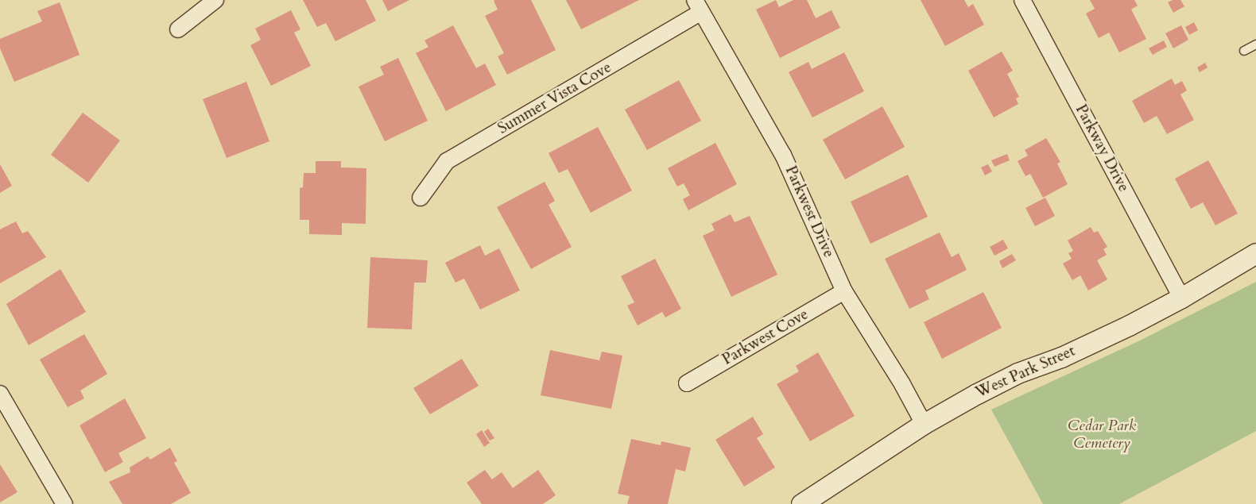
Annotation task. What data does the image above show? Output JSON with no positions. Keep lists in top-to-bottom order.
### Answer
{
  "streets": {
    "street": [
      "Summer Vista Cove",
      "Parkway Drive",
      "Parkwest Drive",
      "Parkwest Cove",
      "West Park Street"
    ]
  },
  "crossings": [
    ["Summer Vista Cove", "Parkwest Drive"],
    ["Parkway Drive", "West Park Street"],
    ["Parkwest Drive", "Parkwest Cove"],
    ["Parkwest Drive", "West Park Street"]
  ],
  "parks": ["Cedar Park Cemetery"]
}
